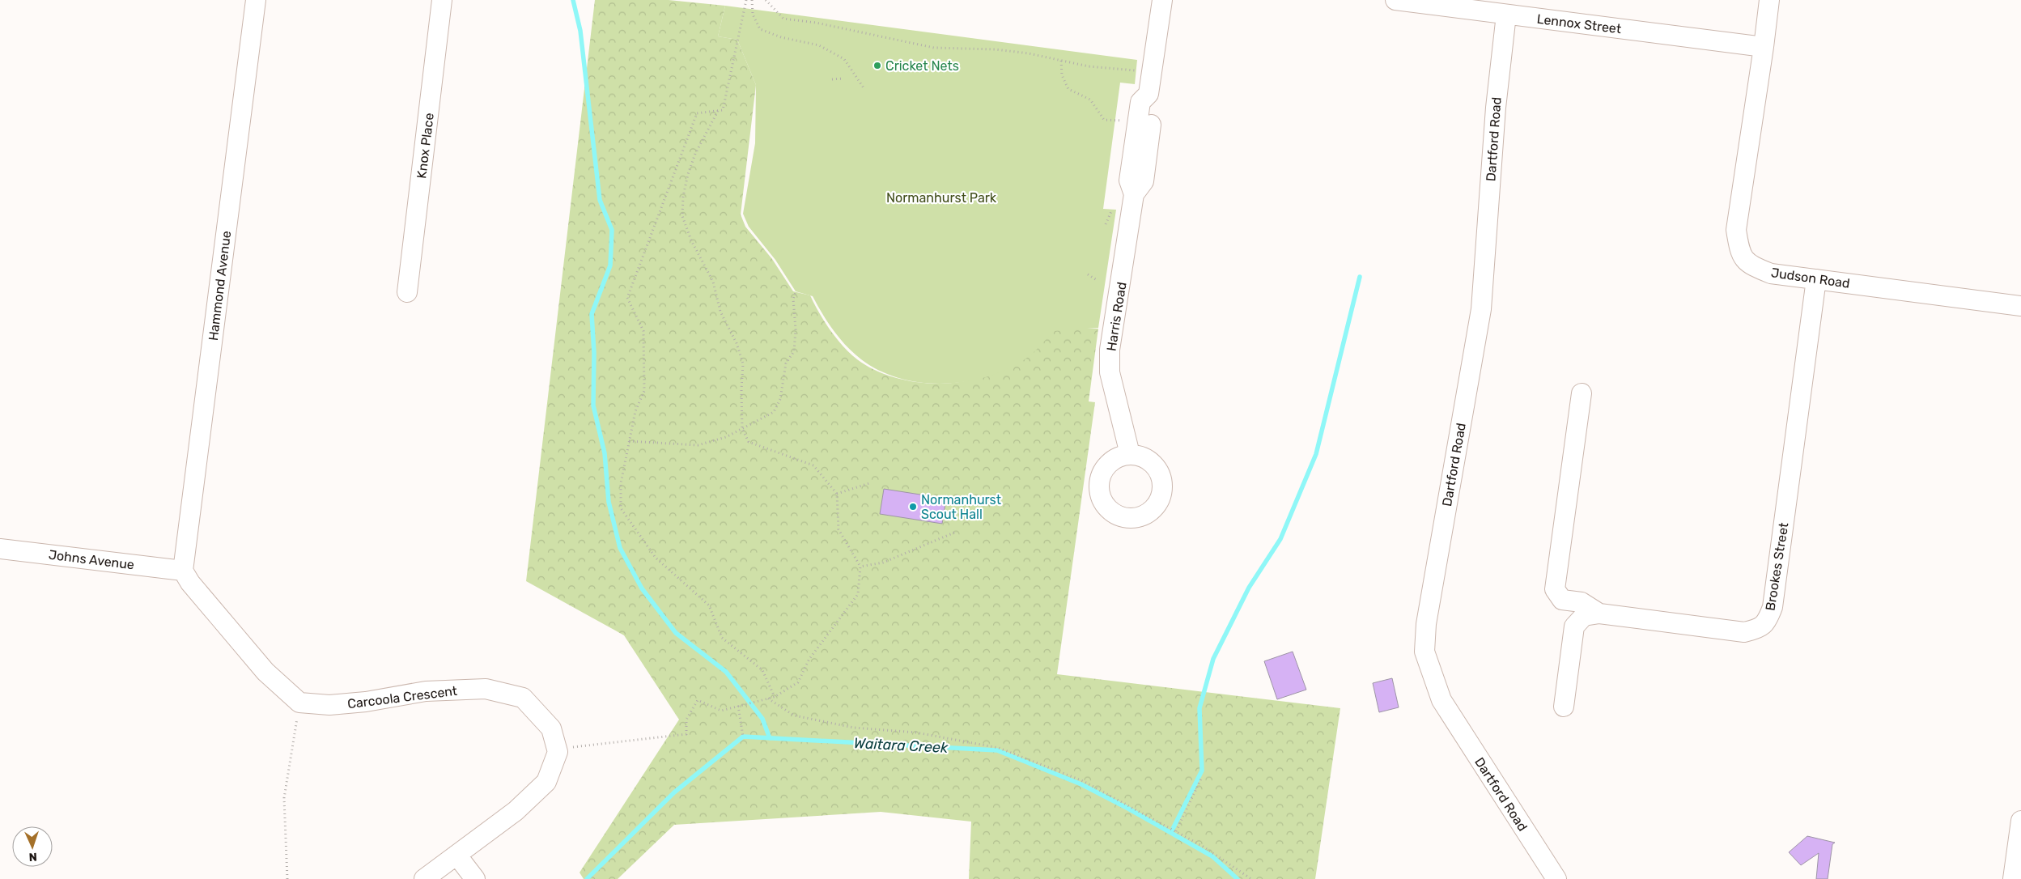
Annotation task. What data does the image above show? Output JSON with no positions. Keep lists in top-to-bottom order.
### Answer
{
  "streets": {
    "street": [
      "Lennox Street",
      "Dartford Road",
      "Knox Place",
      "Judson Road",
      "Hammond Avenue",
      "Harris Road",
      "Johns Avenue",
      "Brookes Street",
      "Carcoola Crescent"
    ]
  },
  "crossings": [
    ["Lennox Street", "Dartford Road"],
    ["Lennox Street", "Judson Road"],
    ["Judson Road", "Brookes Street"],
    ["Hammond Avenue", "Johns Avenue"],
    ["Hammond Avenue", "Carcoola Crescent"],
    ["Johns Avenue", "Carcoola Crescent"]
  ],
  "water": ["Waitara Creek"],
  "parks": ["Normanhurst Park"],
  "places": ["Cricket Nets", "Normanhurst Scout Hall"],
  "north": "bottom"
}
